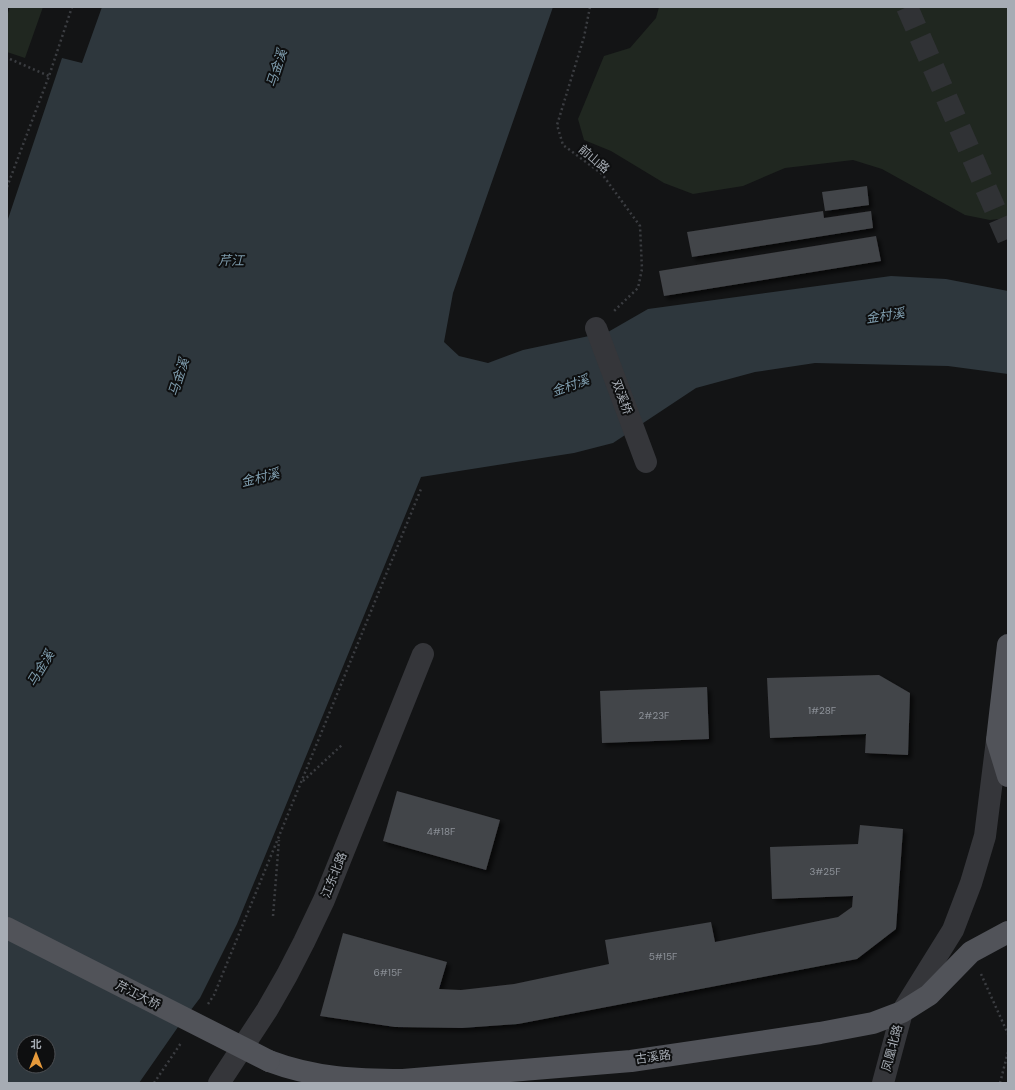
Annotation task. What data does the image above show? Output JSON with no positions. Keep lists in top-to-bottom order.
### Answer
{
  "streets": {
    "main road": ["芹江大桥", "古溪路"],
    "street": ["双溪桥", "江东北路", "凤凰北路"],
    "path": ["前山路"]
  },
  "crossings": [
    ["前山路", "双溪桥"],
    ["芹江大桥", "古溪路"],
    ["凤凰北路", "古溪路"]
  ],
  "water": ["马金溪", "芹江", "金村溪"],
  "house_numbers": [
    "1#28F",
    "2#23F",
    "4#18F",
    "3#25F",
    "5#15F",
    "6#15F"
  ],
  "north": "top"
}
